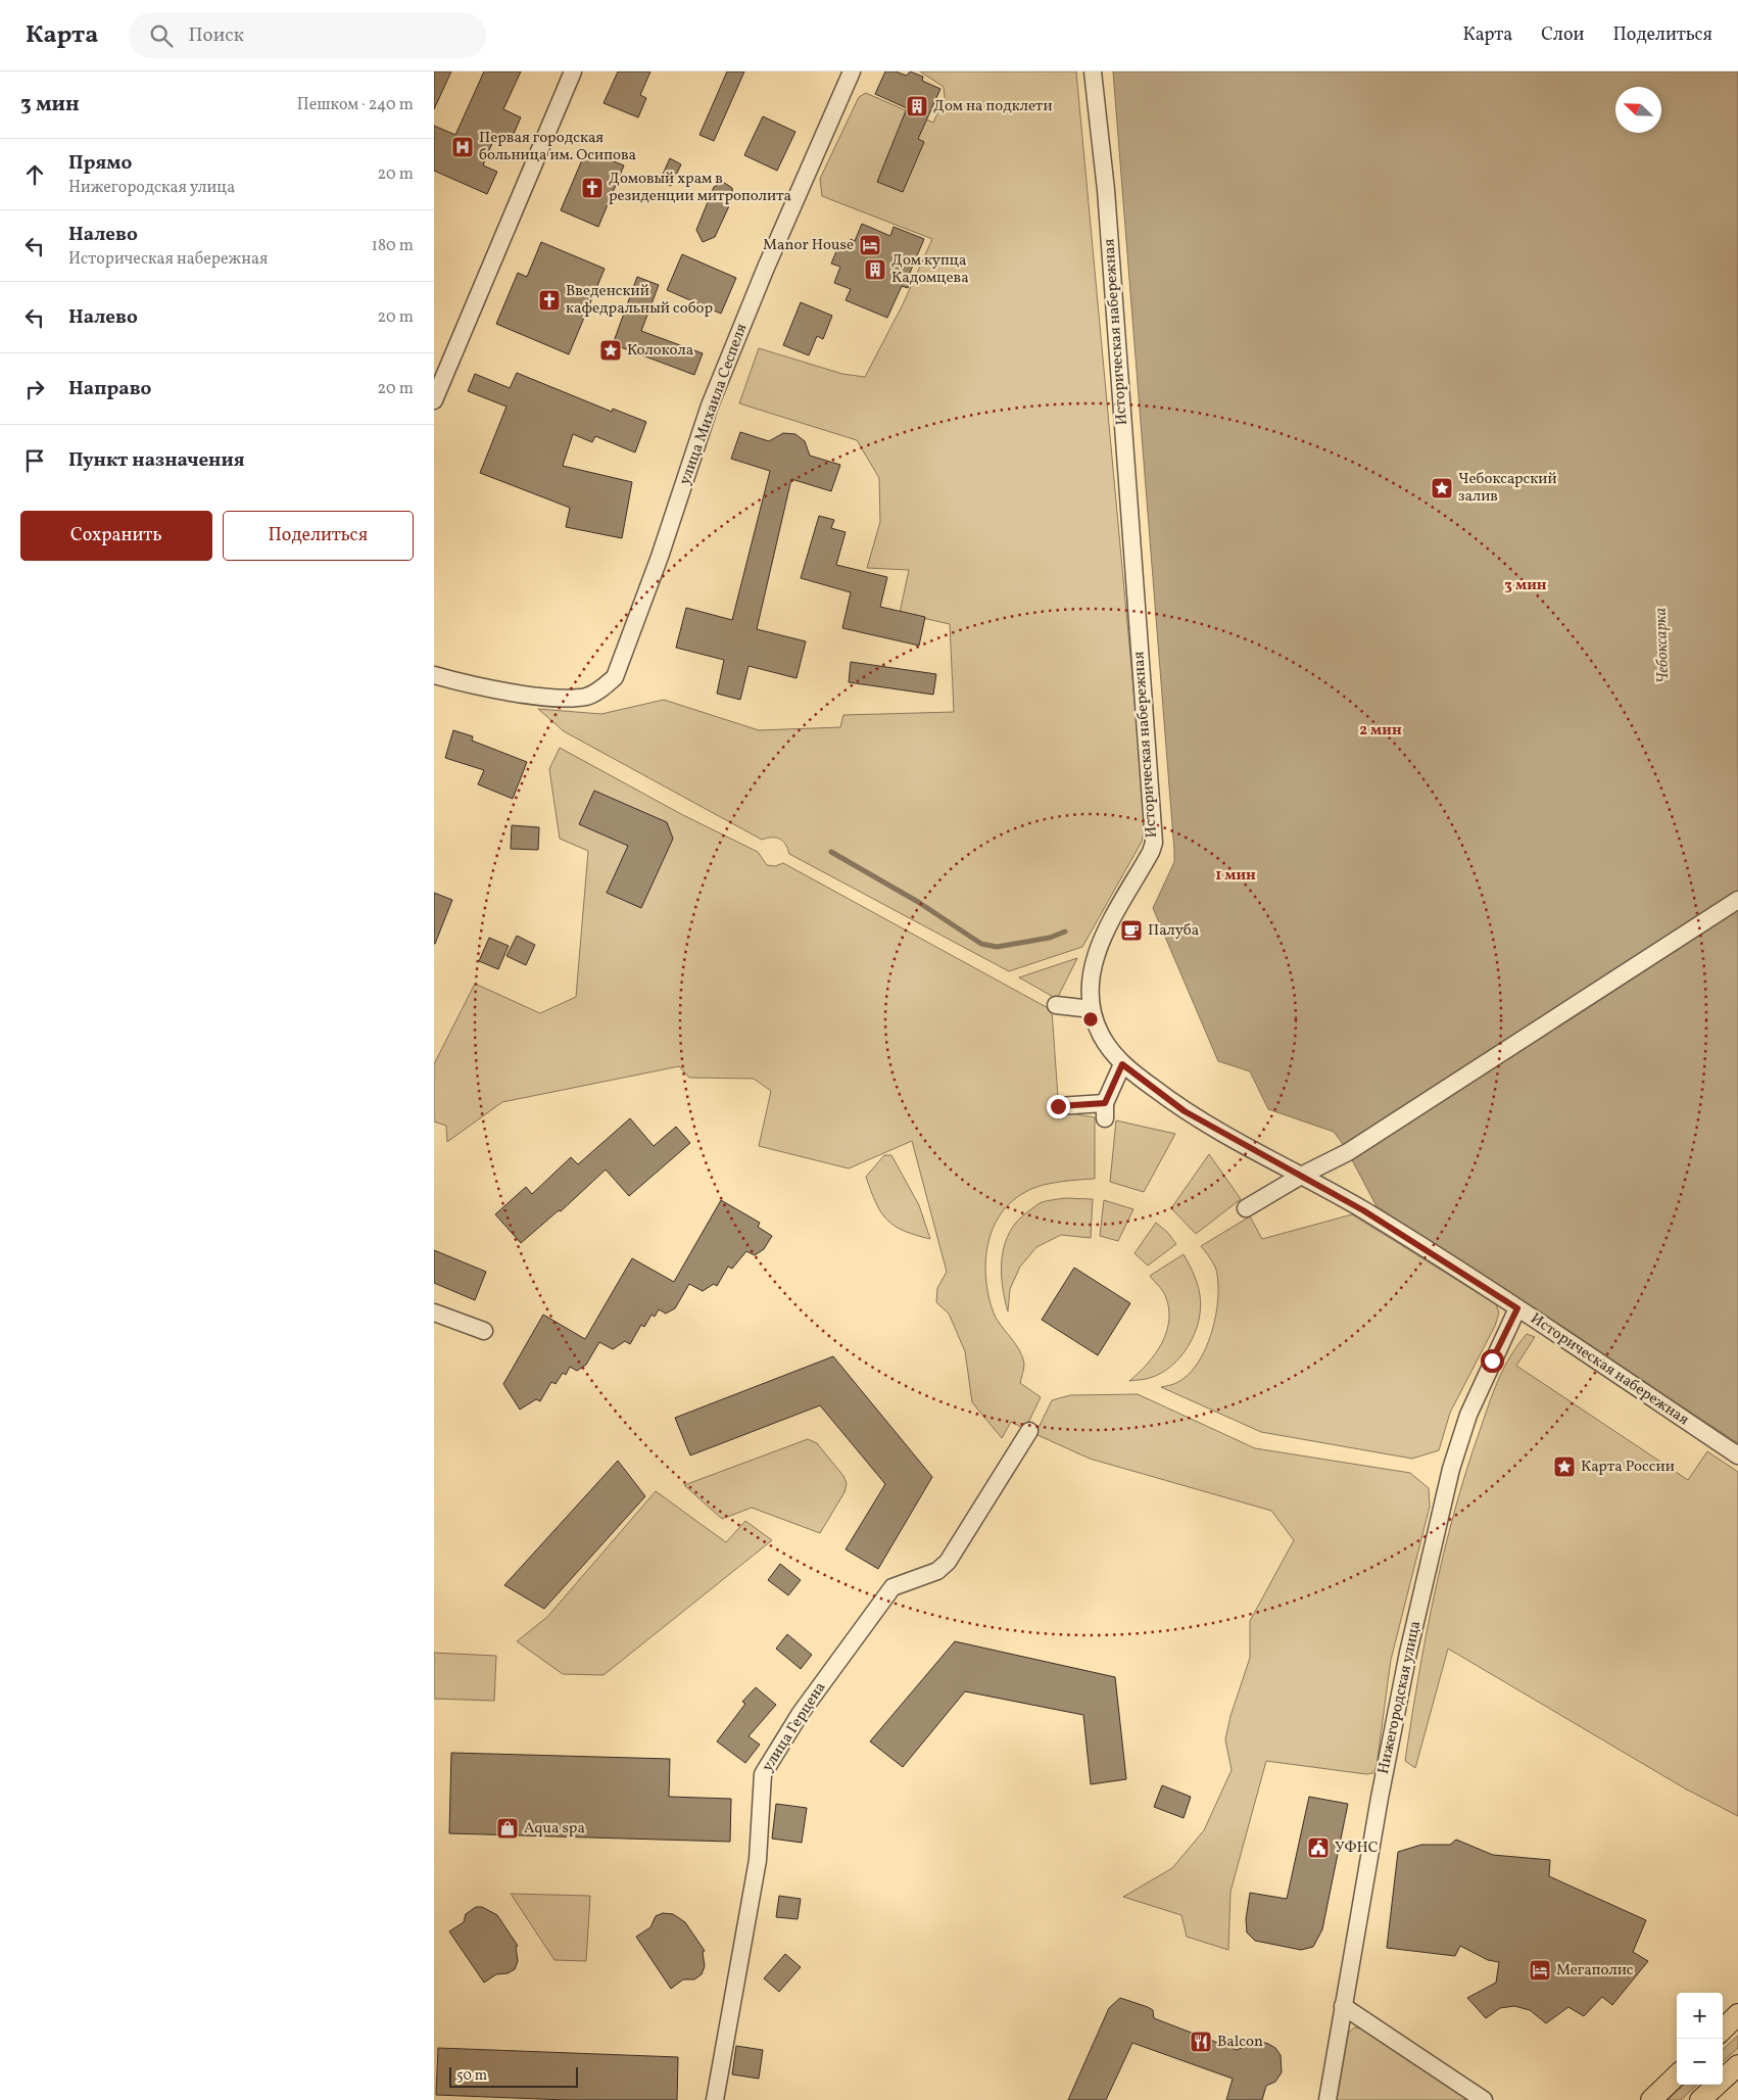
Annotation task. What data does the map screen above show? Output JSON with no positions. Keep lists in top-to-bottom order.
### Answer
{
  "streets": {
    "street": [
      "Историческая набережная",
      "улица Михаила Сеспеля",
      "Нижегородская улица",
      "улица Герцена"
    ]
  },
  "crossings": [
    ["Историческая набережная", "Нижегородская улица"]
  ],
  "water": ["Чебоксарка"],
  "places": {
    "building": ["Дом на подклети", "Дом купца Кадомцева"],
    "hospital": ["Первая городская больница им. Осипова"],
    "church": ["Домовый храм в резиденции митрополита", "Введенский кафедральный собор"],
    "hotel": ["Manor House", "Мегаполис"],
    "place": ["Колокола", "Чебоксарский залив", "Карта России"],
    "cafe": ["Палуба"],
    "shop": ["Aqua spa"],
    "public building": ["УФНС"],
    "restaurant": ["Balcon"]
  },
  "scale_bar": "50 m",
  "north": "top left",
  "page": {
    "header": "Карта",
    "search": "Поиск",
    "nav": ["Карта", "Слои", "Поделиться"],
    "heading": ["3 мин", "Пешком · 240 m"],
    "list": [
      ["Прямо", "Нижегородская улица", "20 m"],
      ["Налево", "Историческая набережная", "180 m"],
      ["Налево", "20 m"],
      ["Направо", "20 m"],
      "Пункт назначения"
    ],
    "buttons": ["Сохранить", "Поделиться"],
    "map_buttons": ["+", "−"],
    "scale": "50 m"
  },
  "rings": ["3 мин", "2 мин", "1 мин"]
}
